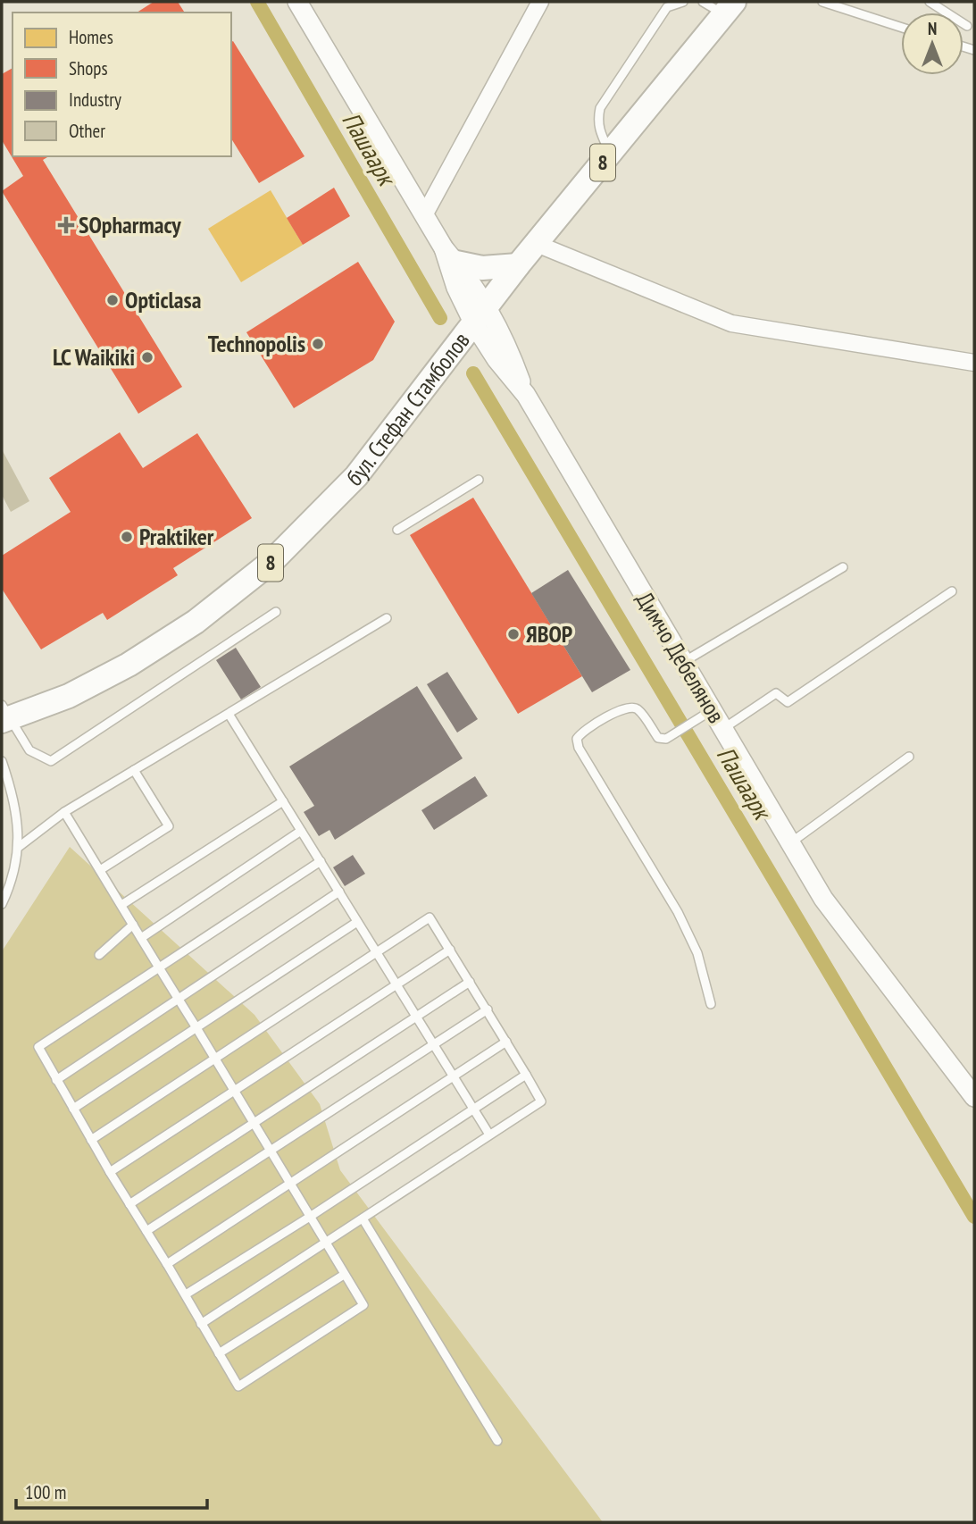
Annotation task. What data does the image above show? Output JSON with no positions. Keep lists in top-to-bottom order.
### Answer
{
  "streets": {
    "main road": ["8", "бул. Стефан Стамболов"],
    "street": ["Димчо Дебелянов"]
  },
  "crossings": [
    ["бул. Стефан Стамболов", "Димчо Дебелянов"]
  ],
  "water": ["Пашаарк"],
  "places": {
    "health": ["SOpharmacy"],
    "other": [
      "Opticlasa",
      "Technopolis",
      "LC Waikiki",
      "Praktiker",
      "ЯВОР"
    ]
  },
  "legend": [
    "Homes",
    "Shops",
    "Industry",
    "Other"
  ],
  "scale_bar": "100 m",
  "north": "top"
}
